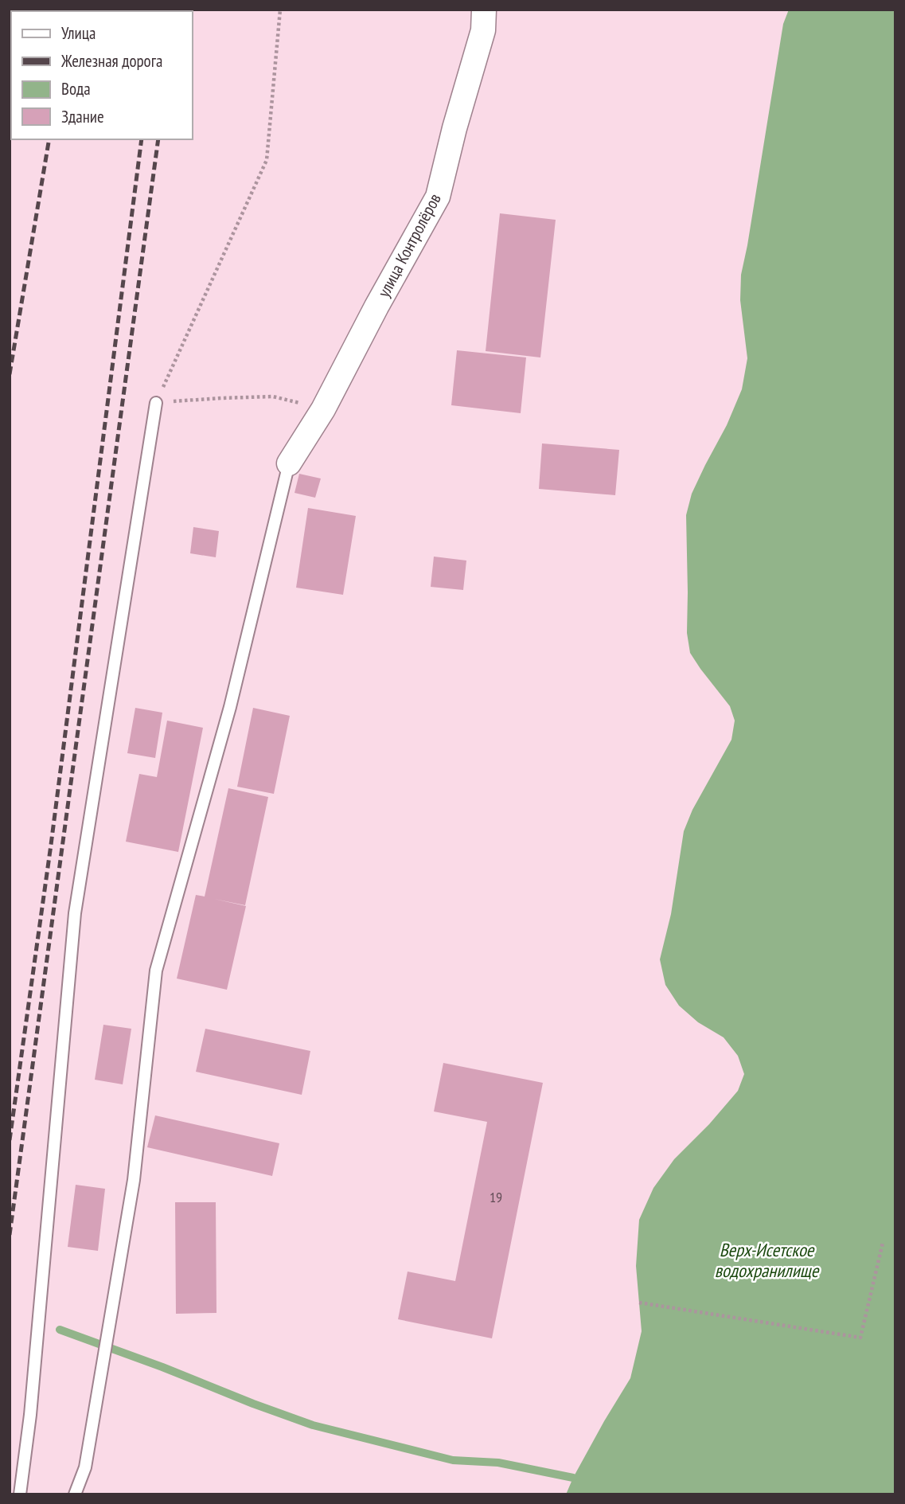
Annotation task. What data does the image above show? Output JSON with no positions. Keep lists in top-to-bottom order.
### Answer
{
  "streets": {
    "street": ["улица Контролёров"]
  },
  "water": ["Верх-Исетское водохранилище"],
  "house_numbers": ["19"],
  "legend": [
    "Улица",
    "Железная дорога",
    "Вода",
    "Здание"
  ]
}
